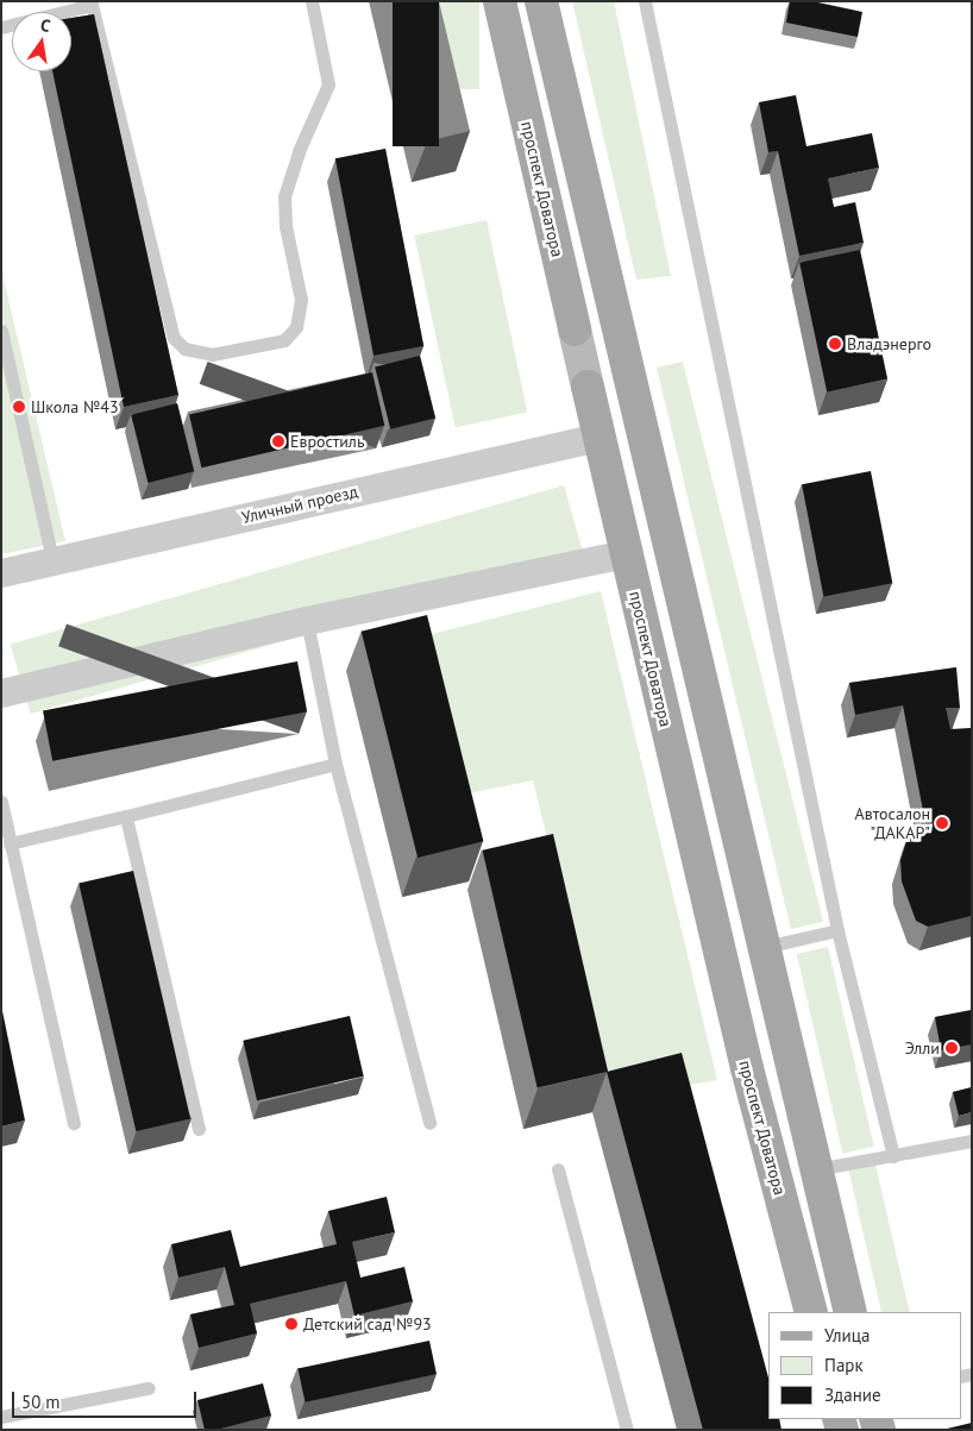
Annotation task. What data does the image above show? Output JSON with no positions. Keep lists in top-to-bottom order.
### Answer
{
  "streets": {
    "main road": ["проспект Доватора"],
    "street": ["Уличный проезд"]
  },
  "crossings": [
    ["проспект Доватора", "Уличный проезд"]
  ],
  "places": [
    "Владэнерго",
    "Школа №43",
    "Евростиль",
    "Автосалон \"ДАКАР\"",
    "Элли",
    "Детский сад №93"
  ],
  "legend": ["Улица", "Парк", "Здание"],
  "scale_bar": "50 m",
  "north": "top"
}
